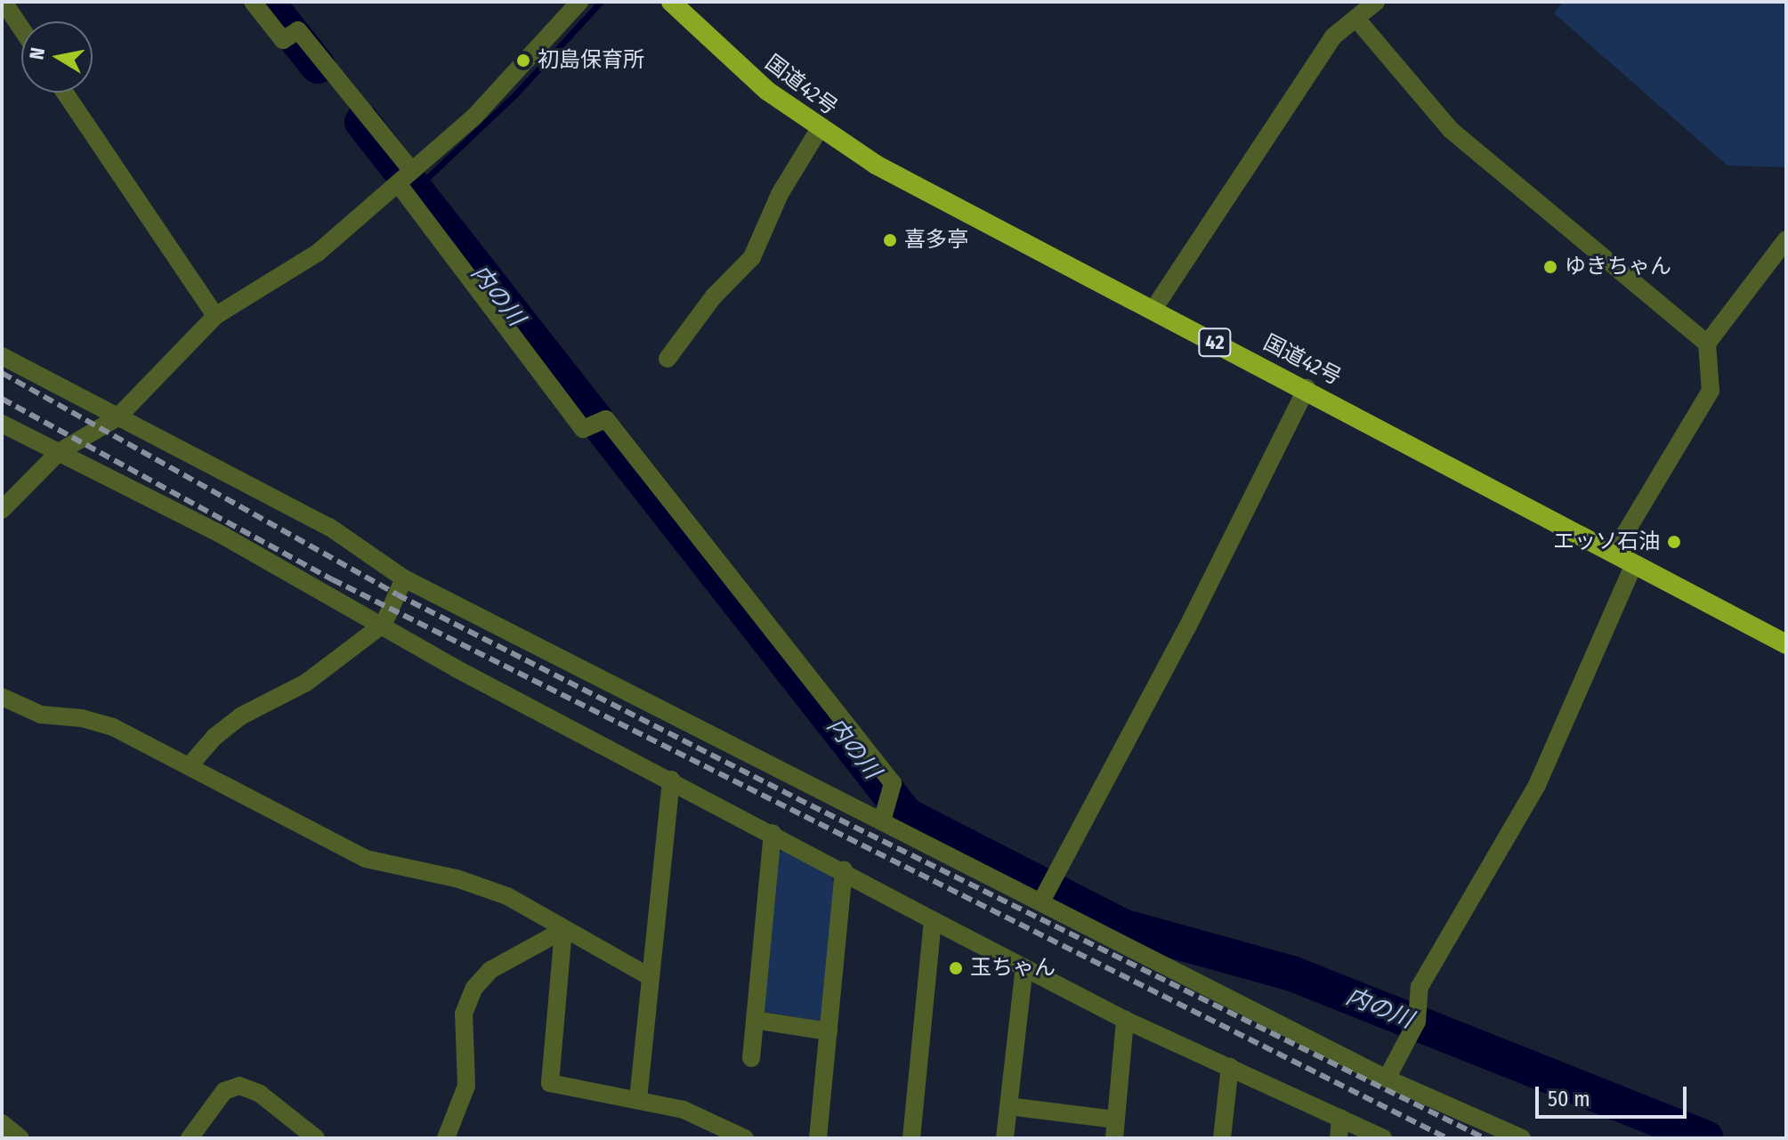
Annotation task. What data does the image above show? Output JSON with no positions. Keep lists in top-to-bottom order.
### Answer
{
  "streets": {
    "highway": ["国道42号", "42"]
  },
  "water": ["内の川"],
  "places": [
    "初島保育所",
    "喜多亭",
    "ゆきちゃん",
    "エッソ石油",
    "玉ちゃん"
  ],
  "scale_bar": "50 m",
  "north": "left"
}
